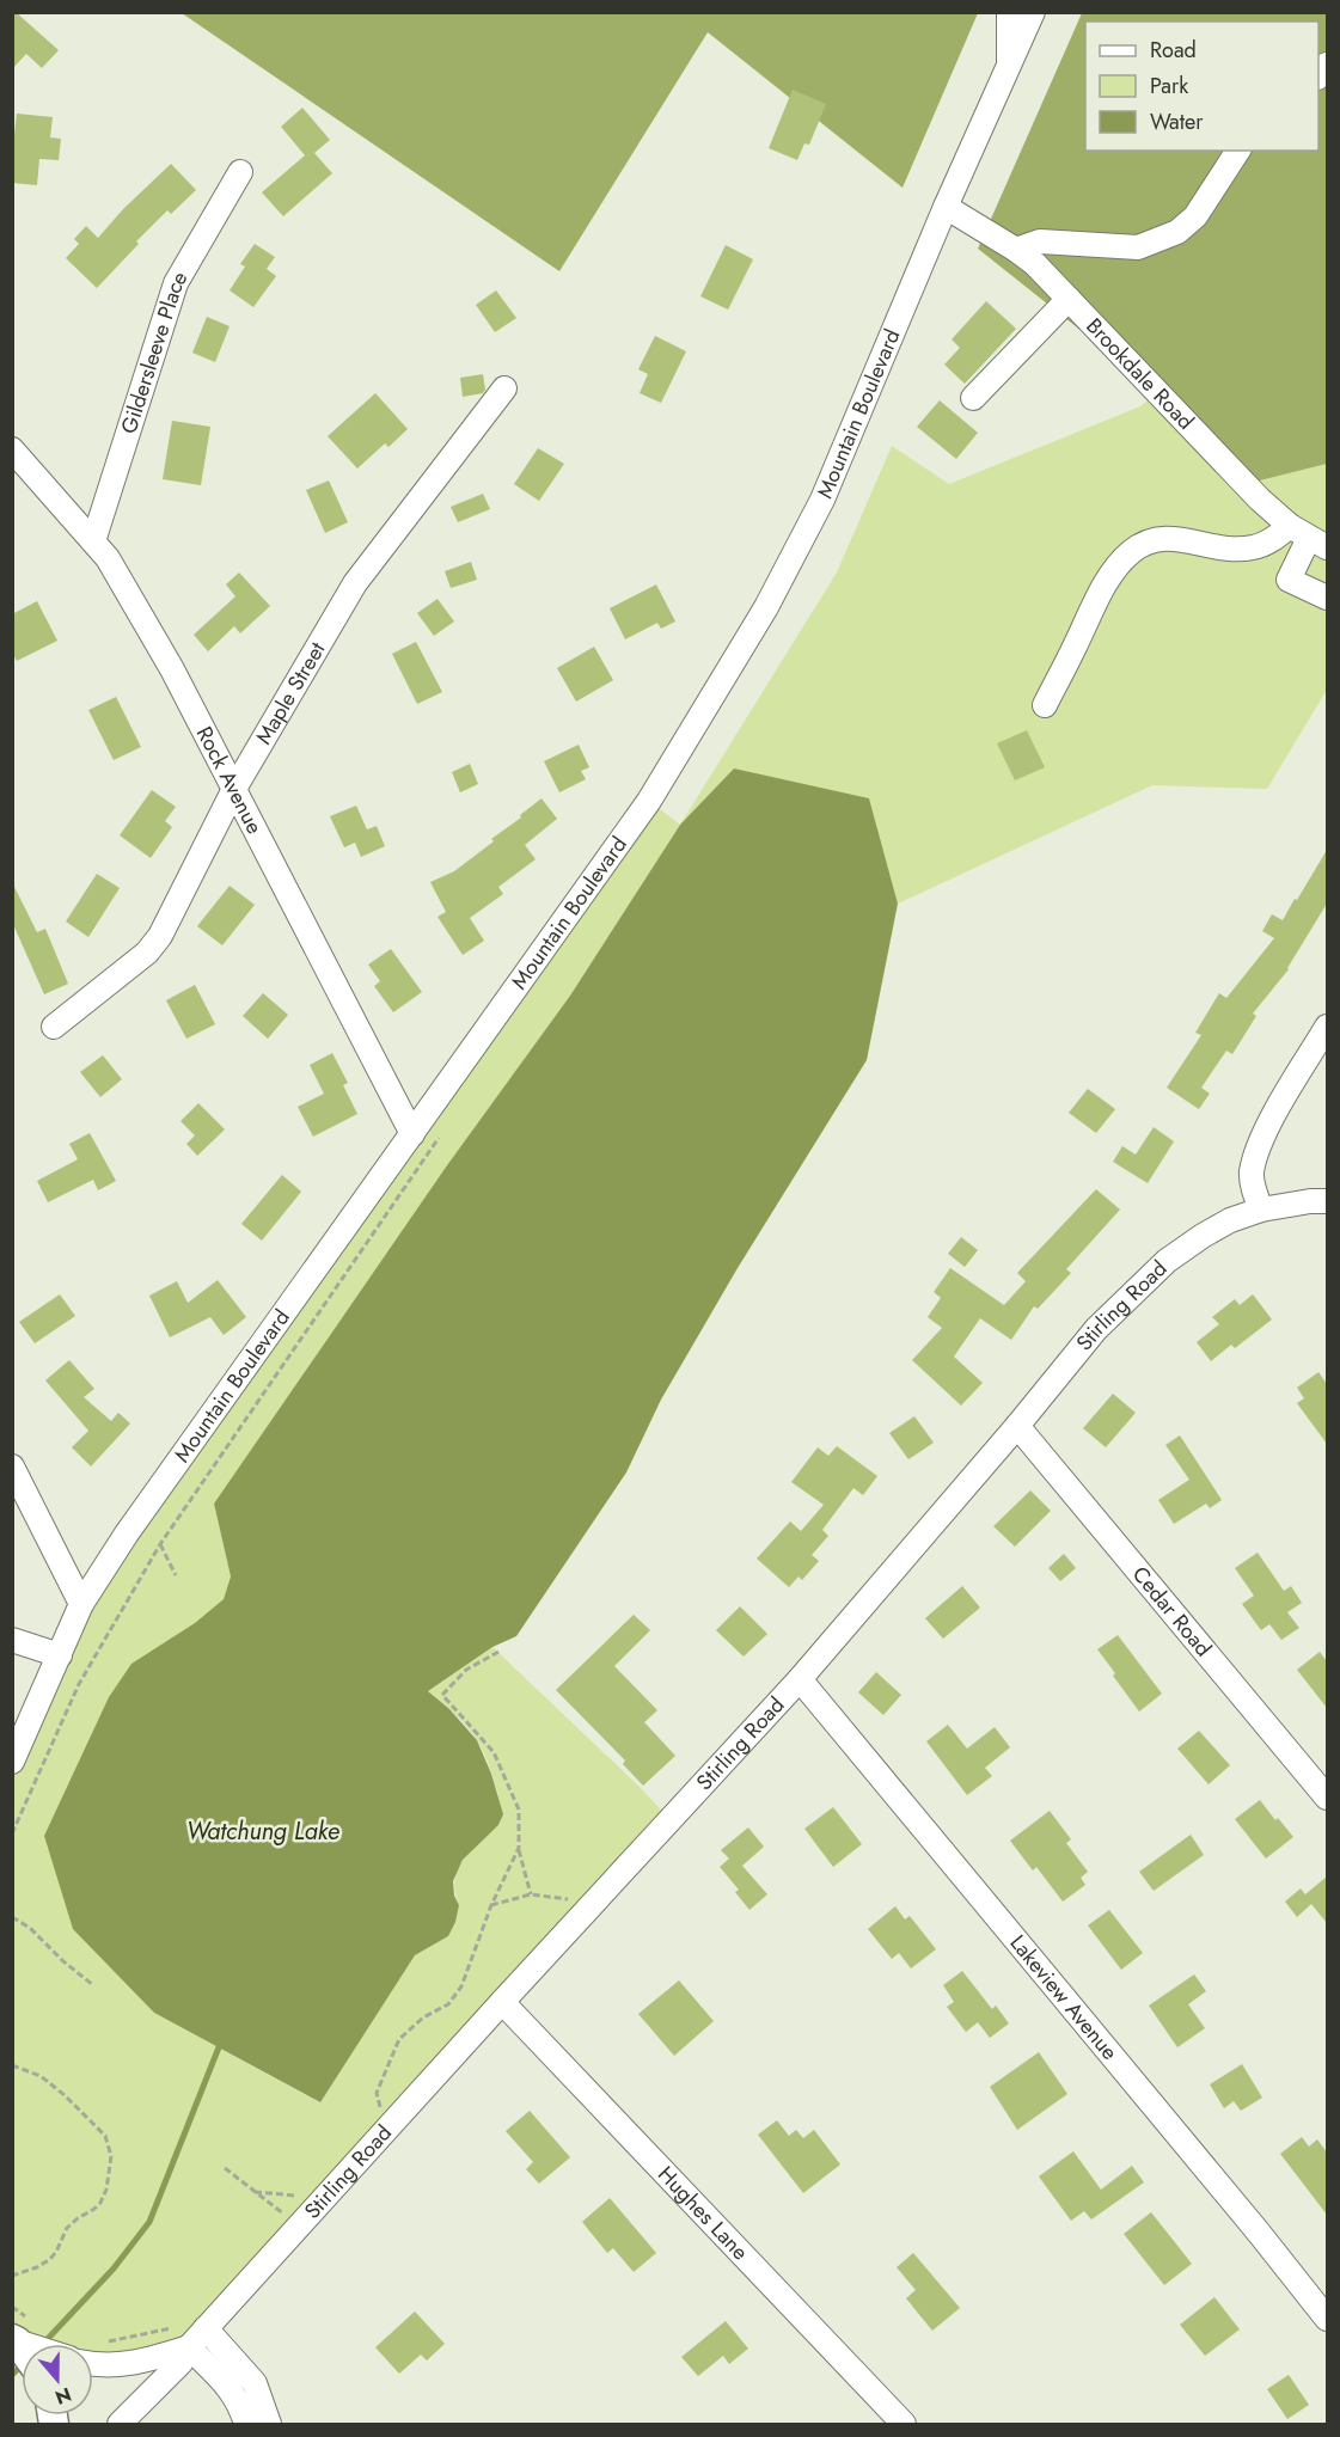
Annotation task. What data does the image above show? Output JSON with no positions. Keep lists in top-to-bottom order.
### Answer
{
  "streets": {
    "street": [
      "Gildersleeve Place",
      "Brookdale Road",
      "Mountain Boulevard",
      "Maple Street",
      "Rock Avenue",
      "Stirling Road",
      "Cedar Road",
      "Lakeview Avenue",
      "Hughes Lane"
    ]
  },
  "crossings": [
    ["Gildersleeve Place", "Rock Avenue"],
    ["Brookdale Road", "Mountain Boulevard"],
    ["Mountain Boulevard", "Rock Avenue"],
    ["Maple Street", "Rock Avenue"],
    ["Stirling Road", "Cedar Road"],
    ["Stirling Road", "Lakeview Avenue"],
    ["Stirling Road", "Hughes Lane"]
  ],
  "water": ["Watchung Lake"],
  "legend": ["Road", "Park", "Water"],
  "north": "bottom"
}
